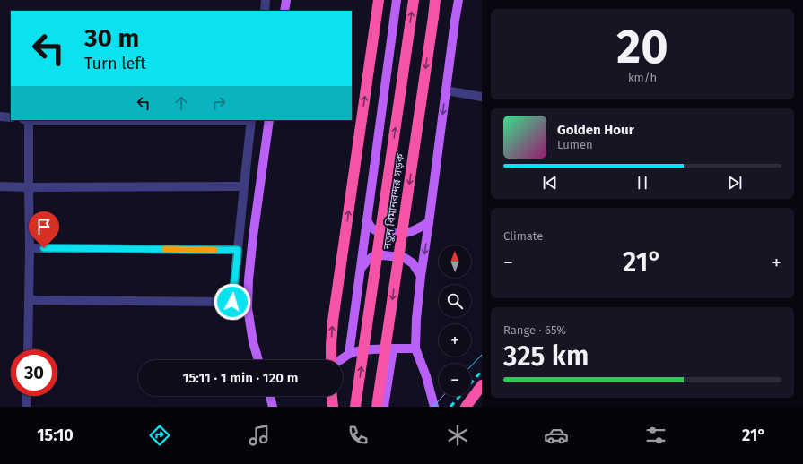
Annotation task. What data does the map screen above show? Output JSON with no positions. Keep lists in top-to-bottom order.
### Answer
{
  "streets": {
    "highway": ["নতুন বিমানবন্দর সড়ক"]
  },
  "north": "top",
  "page": {
    "tile": [
      ["20", "km/h"],
      "Climate",
      ["Range · 65%", "325 km"]
    ],
    "turn": ["30 m", "Turn left"],
    "song": ["Golden Hour", "Lumen"],
    "map_buttons": ["+", "−"],
    "heat": ["−", "21°", "+"],
    "limit": "30",
    "trip": "15:11 · 1 min · 120 m",
    "tabs": ["15:10", "21°"]
  }
}
